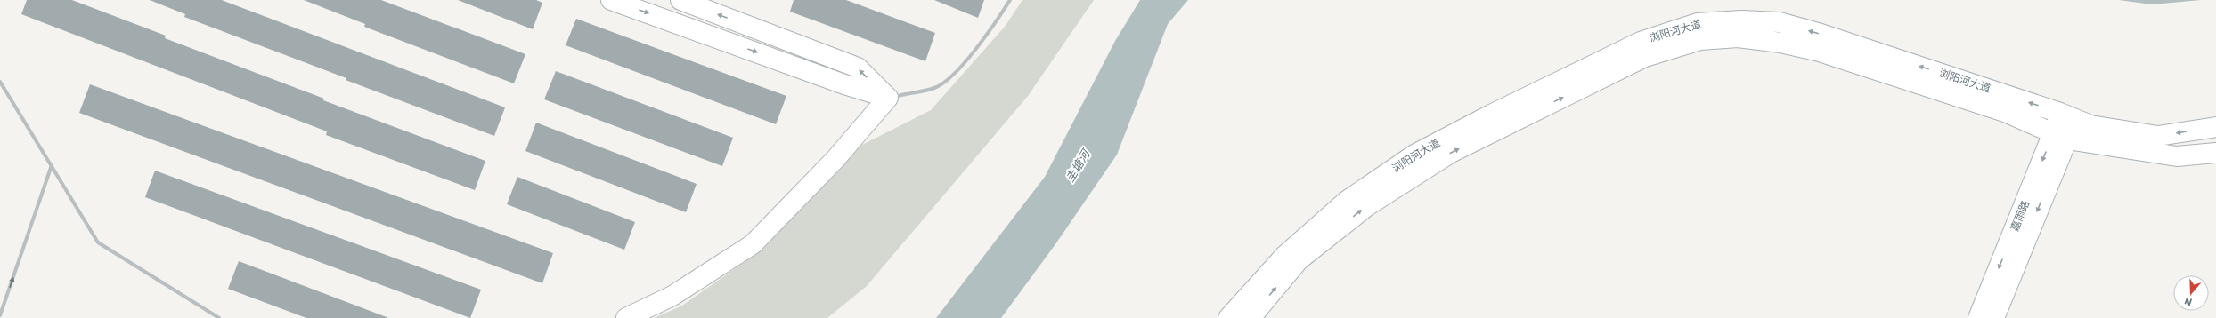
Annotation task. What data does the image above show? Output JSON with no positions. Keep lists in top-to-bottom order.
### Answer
{
  "streets": {
    "main road": ["浏阳河大道", "嘉雨路"]
  },
  "crossings": [
    ["浏阳河大道", "嘉雨路"]
  ],
  "one_way": ["嘉雨路"],
  "water": ["圭塘河"],
  "north": "bottom"
}
